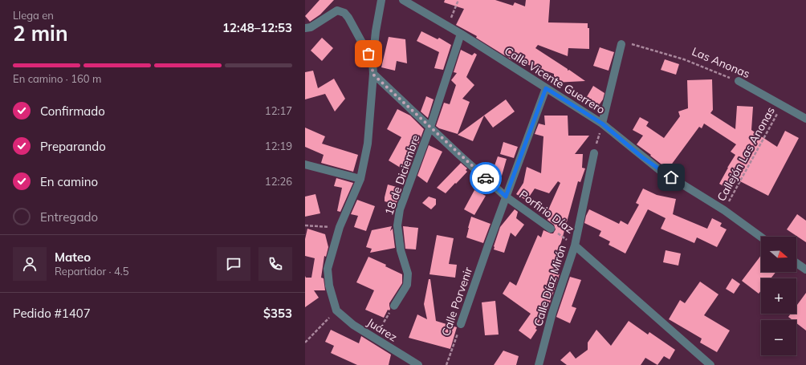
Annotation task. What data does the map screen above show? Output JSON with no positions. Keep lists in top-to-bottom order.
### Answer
{
  "streets": {
    "street": [
      "Las Anonas",
      "Calle Vicente Guerrero",
      "18 de Diciembre",
      "Porfirio Díaz",
      "Calle Díaz Mirón",
      "Calle Porvenir",
      "Juárez"
    ],
    "path": ["Callejón Las Anonas"]
  },
  "crossings": [
    ["Las Anonas", "Callejón Las Anonas"],
    ["Calle Vicente Guerrero", "Callejón Las Anonas"],
    ["Calle Vicente Guerrero", "18 de Diciembre"],
    ["Calle Vicente Guerrero", "Calle Porvenir"],
    ["18 de Diciembre", "Porfirio Díaz"],
    ["Porfirio Díaz", "Calle Díaz Mirón"],
    ["Porfirio Díaz", "Calle Porvenir"]
  ],
  "north": "right",
  "page": {
    "heading": ["2 min", "Llega en", "12:48–12:53"],
    "panel": [
      "Mateo",
      "Repartidor · 4.5",
      "Pedido #1407",
      "$353"
    ],
    "bar": "En camino · 160 m",
    "list": [
      ["Confirmado", "12:17"],
      ["Preparando", "12:19"],
      ["En camino", "12:26"],
      "Entregado"
    ],
    "map_buttons": ["+", "−"]
  }
}
